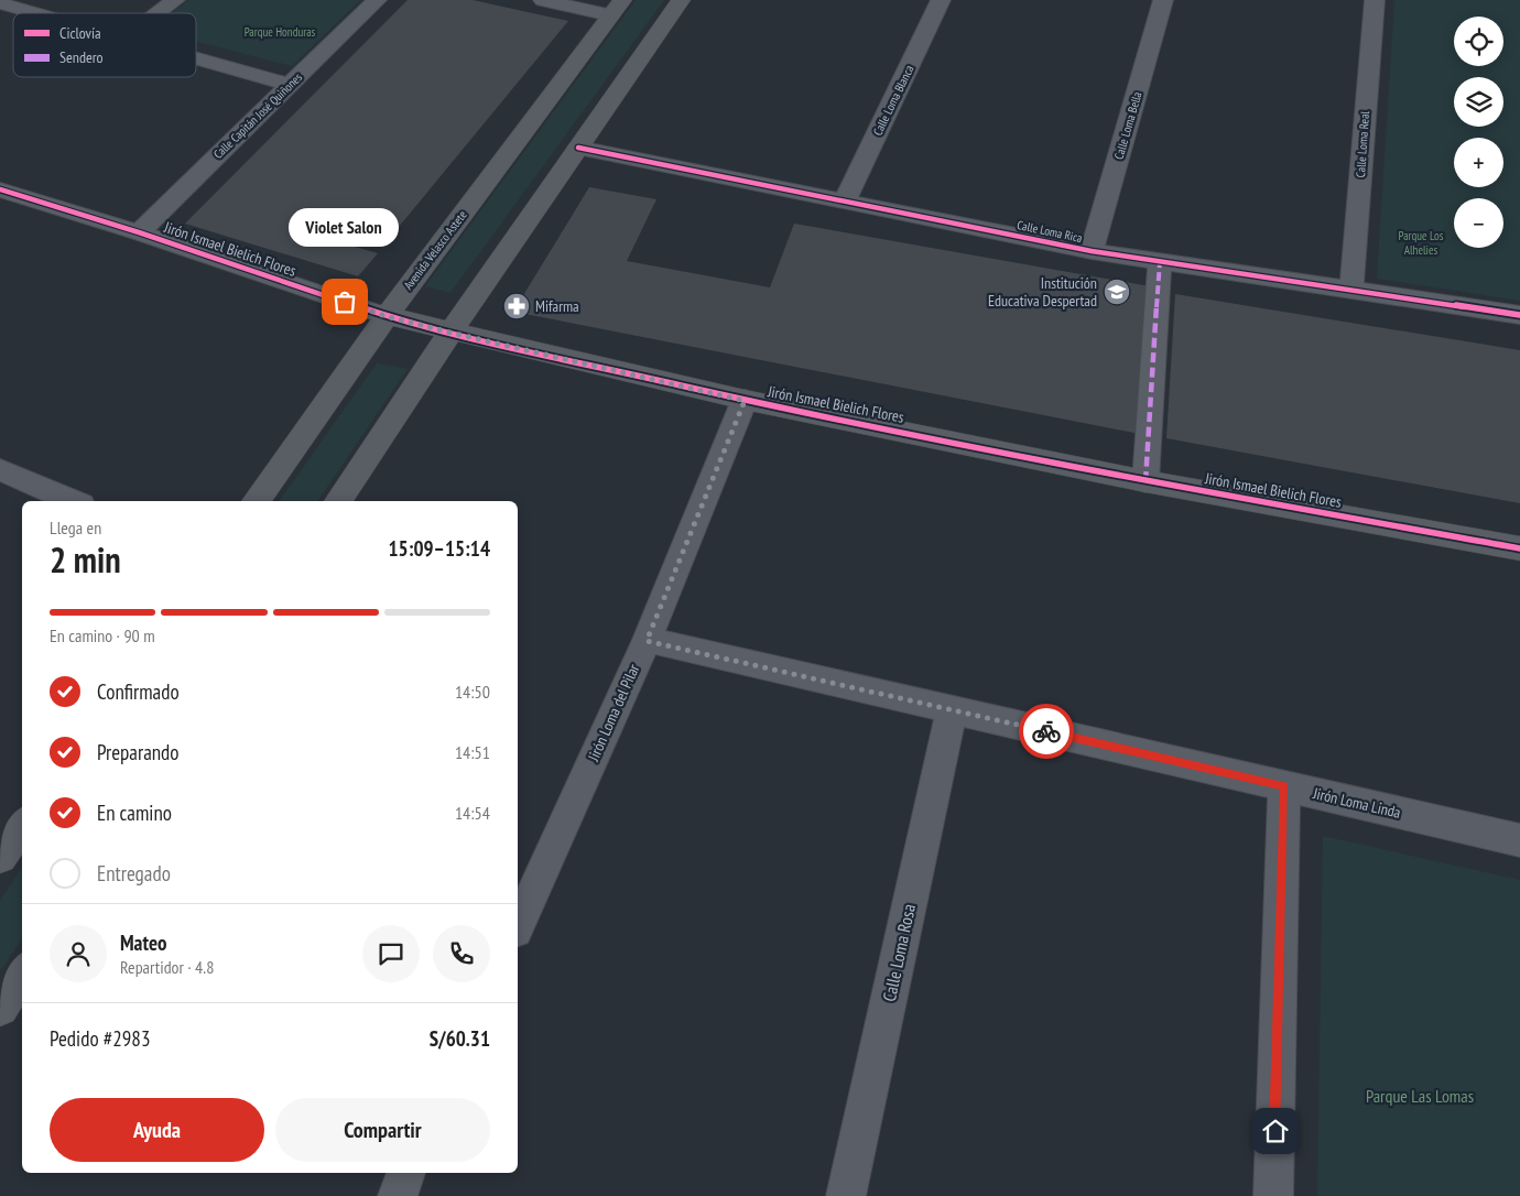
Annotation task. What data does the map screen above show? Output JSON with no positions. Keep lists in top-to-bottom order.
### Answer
{
  "streets": {
    "main road": ["Jirón Ismael Bielich Flores", "Avenida Velasco Astete"],
    "street": [
      "Calle Loma Blanca",
      "Calle Capitán José Quiñones",
      "Calle Loma Bella",
      "Calle Loma Real",
      "Calle Loma Rica",
      "Jirón Loma del Pilar",
      "Jirón Loma Linda",
      "Calle Loma Rosa"
    ]
  },
  "crossings": [
    ["Calle Loma Blanca", "Calle Loma Rica"],
    ["Calle Capitán José Quiñones", "Jirón Ismael Bielich Flores"],
    ["Calle Loma Bella", "Calle Loma Rica"],
    ["Calle Loma Real", "Calle Loma Rica"],
    ["Jirón Ismael Bielich Flores", "Avenida Velasco Astete"],
    ["Jirón Ismael Bielich Flores", "Jirón Loma del Pilar"],
    ["Jirón Loma del Pilar", "Jirón Loma Linda"],
    ["Jirón Loma Linda", "Calle Loma Rosa"]
  ],
  "parks": ["Parque Honduras", "Parque Los Alhelies", "Parque Las Lomas"],
  "places": {
    "school or university": ["Institución Educativa Despertad"],
    "other": ["Violet Salon"],
    "pharmacy": ["Mifarma"]
  },
  "legend": ["Ciclovía", "Sendero"],
  "page": {
    "map_buttons": ["+", "−"],
    "bubble": "Violet Salon",
    "heading": ["2 min", "Llega en", "15:09–15:14"],
    "panel": [
      "Mateo",
      "Repartidor · 4.8",
      "Pedido #2983",
      "S/60.31"
    ],
    "bar": "En camino · 90 m",
    "list": [
      ["Confirmado", "14:50"],
      ["Preparando", "14:51"],
      ["En camino", "14:54"],
      "Entregado"
    ],
    "buttons": ["Ayuda", "Compartir"]
  }
}
